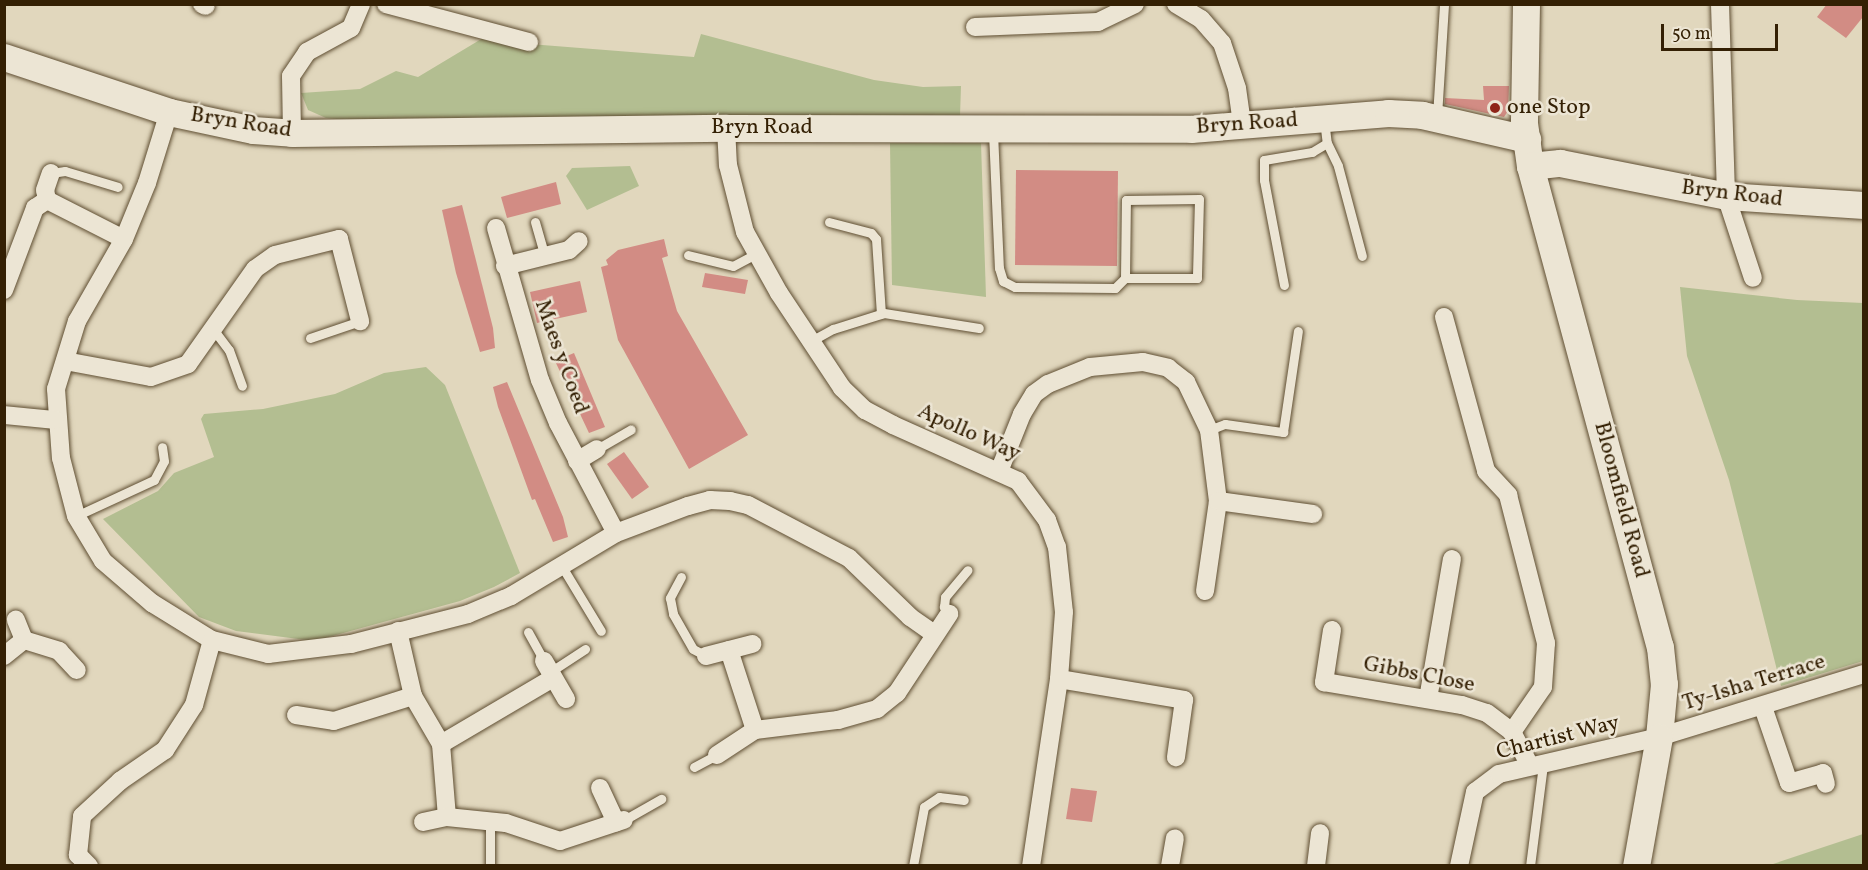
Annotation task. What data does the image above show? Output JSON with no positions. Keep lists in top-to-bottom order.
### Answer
{
  "streets": {
    "street": [
      "Bryn Road",
      "Maes y Coed",
      "Apollo Way",
      "Bloomfield Road",
      "Gibbs Close",
      "Ty-Isha Terrace",
      "Chartist Way"
    ]
  },
  "crossings": [
    ["Bryn Road", "Apollo Way"],
    ["Bryn Road", "Bloomfield Road"],
    ["Bloomfield Road", "Ty-Isha Terrace"],
    ["Bloomfield Road", "Chartist Way"],
    ["Gibbs Close", "Chartist Way"],
    ["Ty-Isha Terrace", "Chartist Way"]
  ],
  "places": ["one Stop"],
  "scale_bar": "50 m"
}
